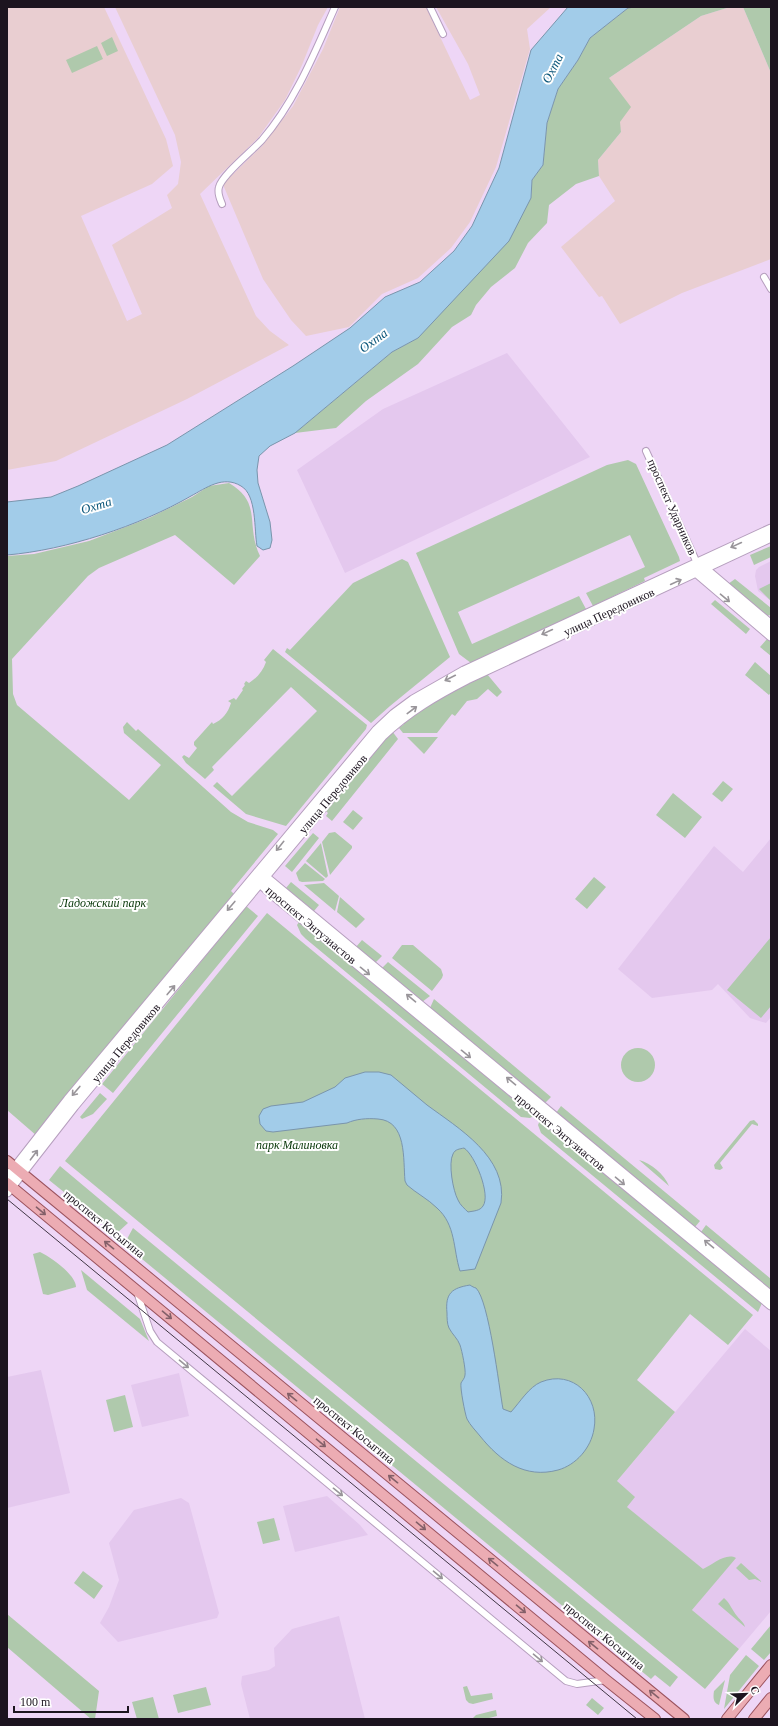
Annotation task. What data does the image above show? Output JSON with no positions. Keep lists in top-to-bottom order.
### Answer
{
  "streets": {
    "main road": ["проспект Косыгина"],
    "street": ["проспект Ударников", "улица Передовиков", "проспект Энтузиастов"]
  },
  "crossings": [
    ["проспект Ударников", "улица Передовиков"],
    ["улица Передовиков", "проспект Энтузиастов"],
    ["улица Передовиков", "проспект Косыгина"]
  ],
  "water": ["Охта"],
  "parks": ["Ладожский парк", "парк Малиновка"],
  "scale_bar": "100 m",
  "north": "top right"
}
